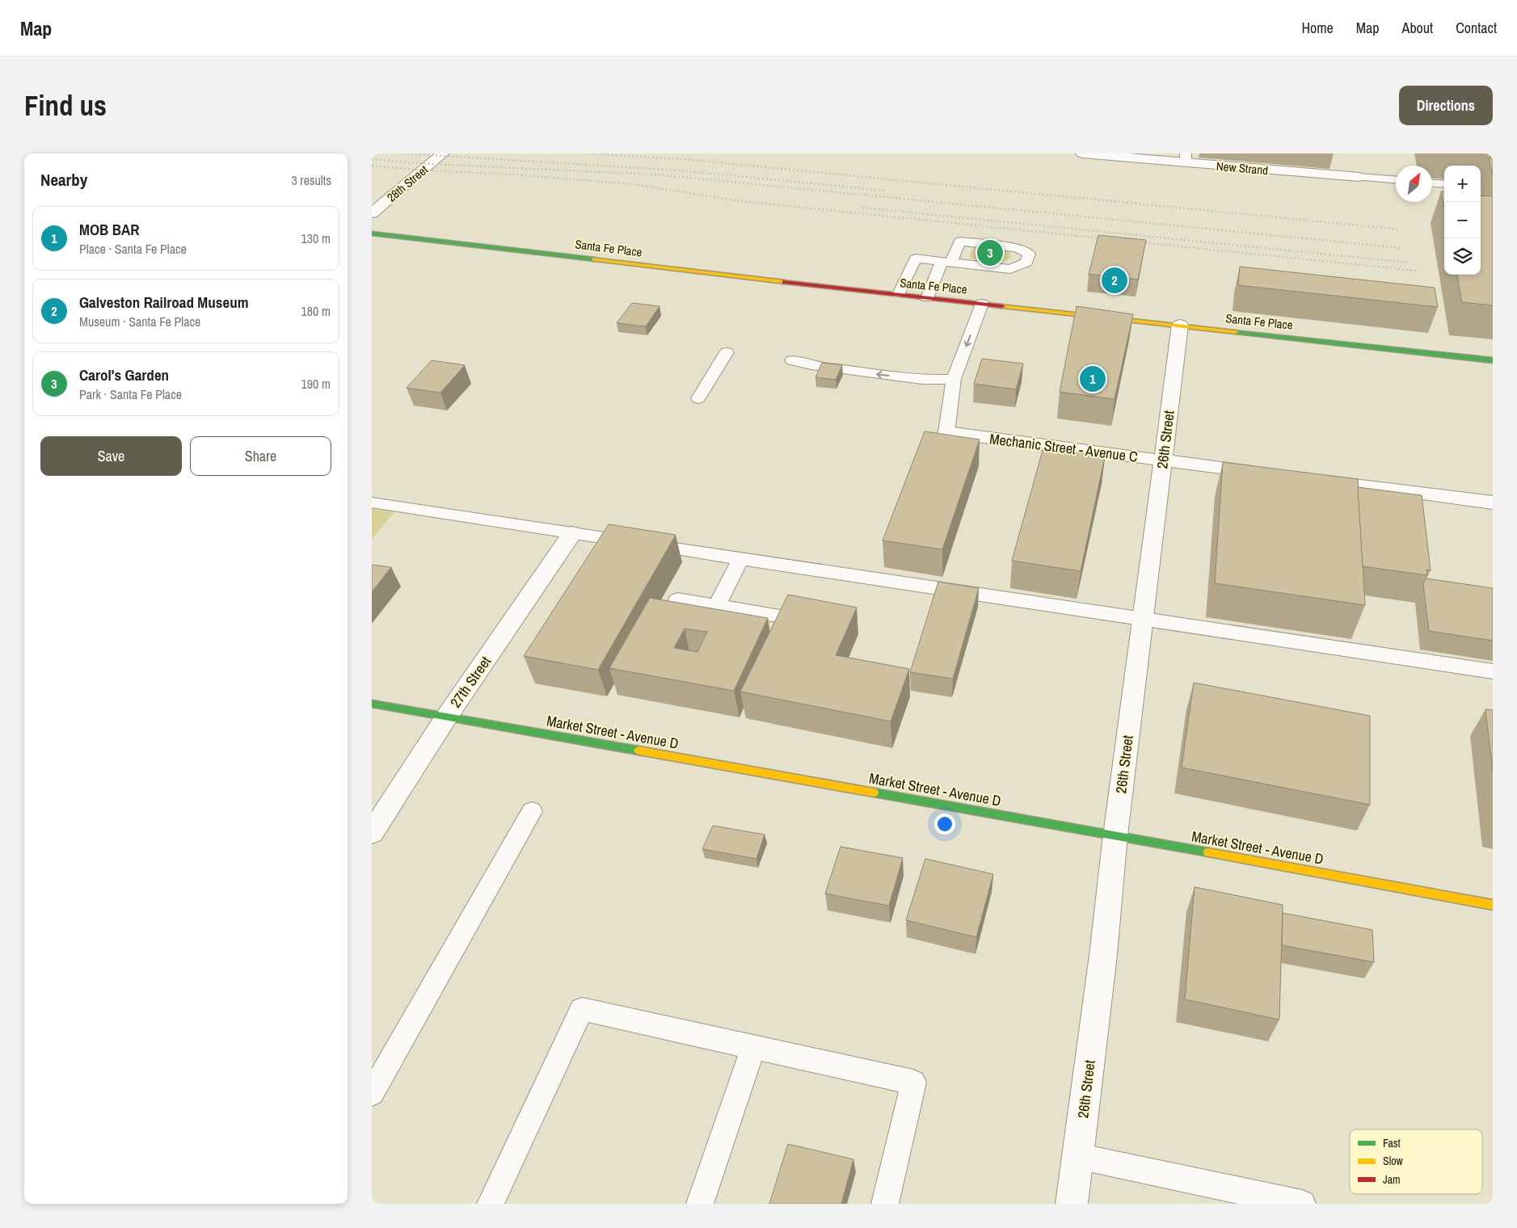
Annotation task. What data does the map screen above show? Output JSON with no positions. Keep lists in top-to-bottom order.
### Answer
{
  "streets": {
    "street": [
      "New Strand",
      "28th Street",
      "Santa Fe Place",
      "26th Street",
      "Mechanic Street - Avenue C",
      "27th Street",
      "Market Street - Avenue D"
    ]
  },
  "crossings": [
    ["Santa Fe Place", "26th Street"],
    ["26th Street", "Mechanic Street - Avenue C"],
    ["26th Street", "Market Street - Avenue D"],
    ["27th Street", "Market Street - Avenue D"]
  ],
  "legend": ["Fast", "Slow", "Jam"],
  "north": "top right",
  "page": {
    "header": "Map",
    "nav": [
      "Home",
      "Map",
      "About",
      "Contact"
    ],
    "buttons": [
      "Directions",
      ["Save", "Share"]
    ],
    "title": "Find us",
    "heading": ["Nearby", "3 results"],
    "map_buttons": ["+", "−"],
    "list": [
      {
        "mark": "1",
        "name": "MOB BAR",
        "note": "Place · Santa Fe Place",
        "value": "130 m"
      },
      {
        "mark": "2",
        "name": "Galveston Railroad Museum",
        "note": "Museum · Santa Fe Place",
        "value": "180 m"
      },
      {
        "mark": "3",
        "name": "Carol's Garden",
        "note": "Park · Santa Fe Place",
        "value": "190 m"
      }
    ],
    "pins": ["3", "2", "1"]
  }
}
